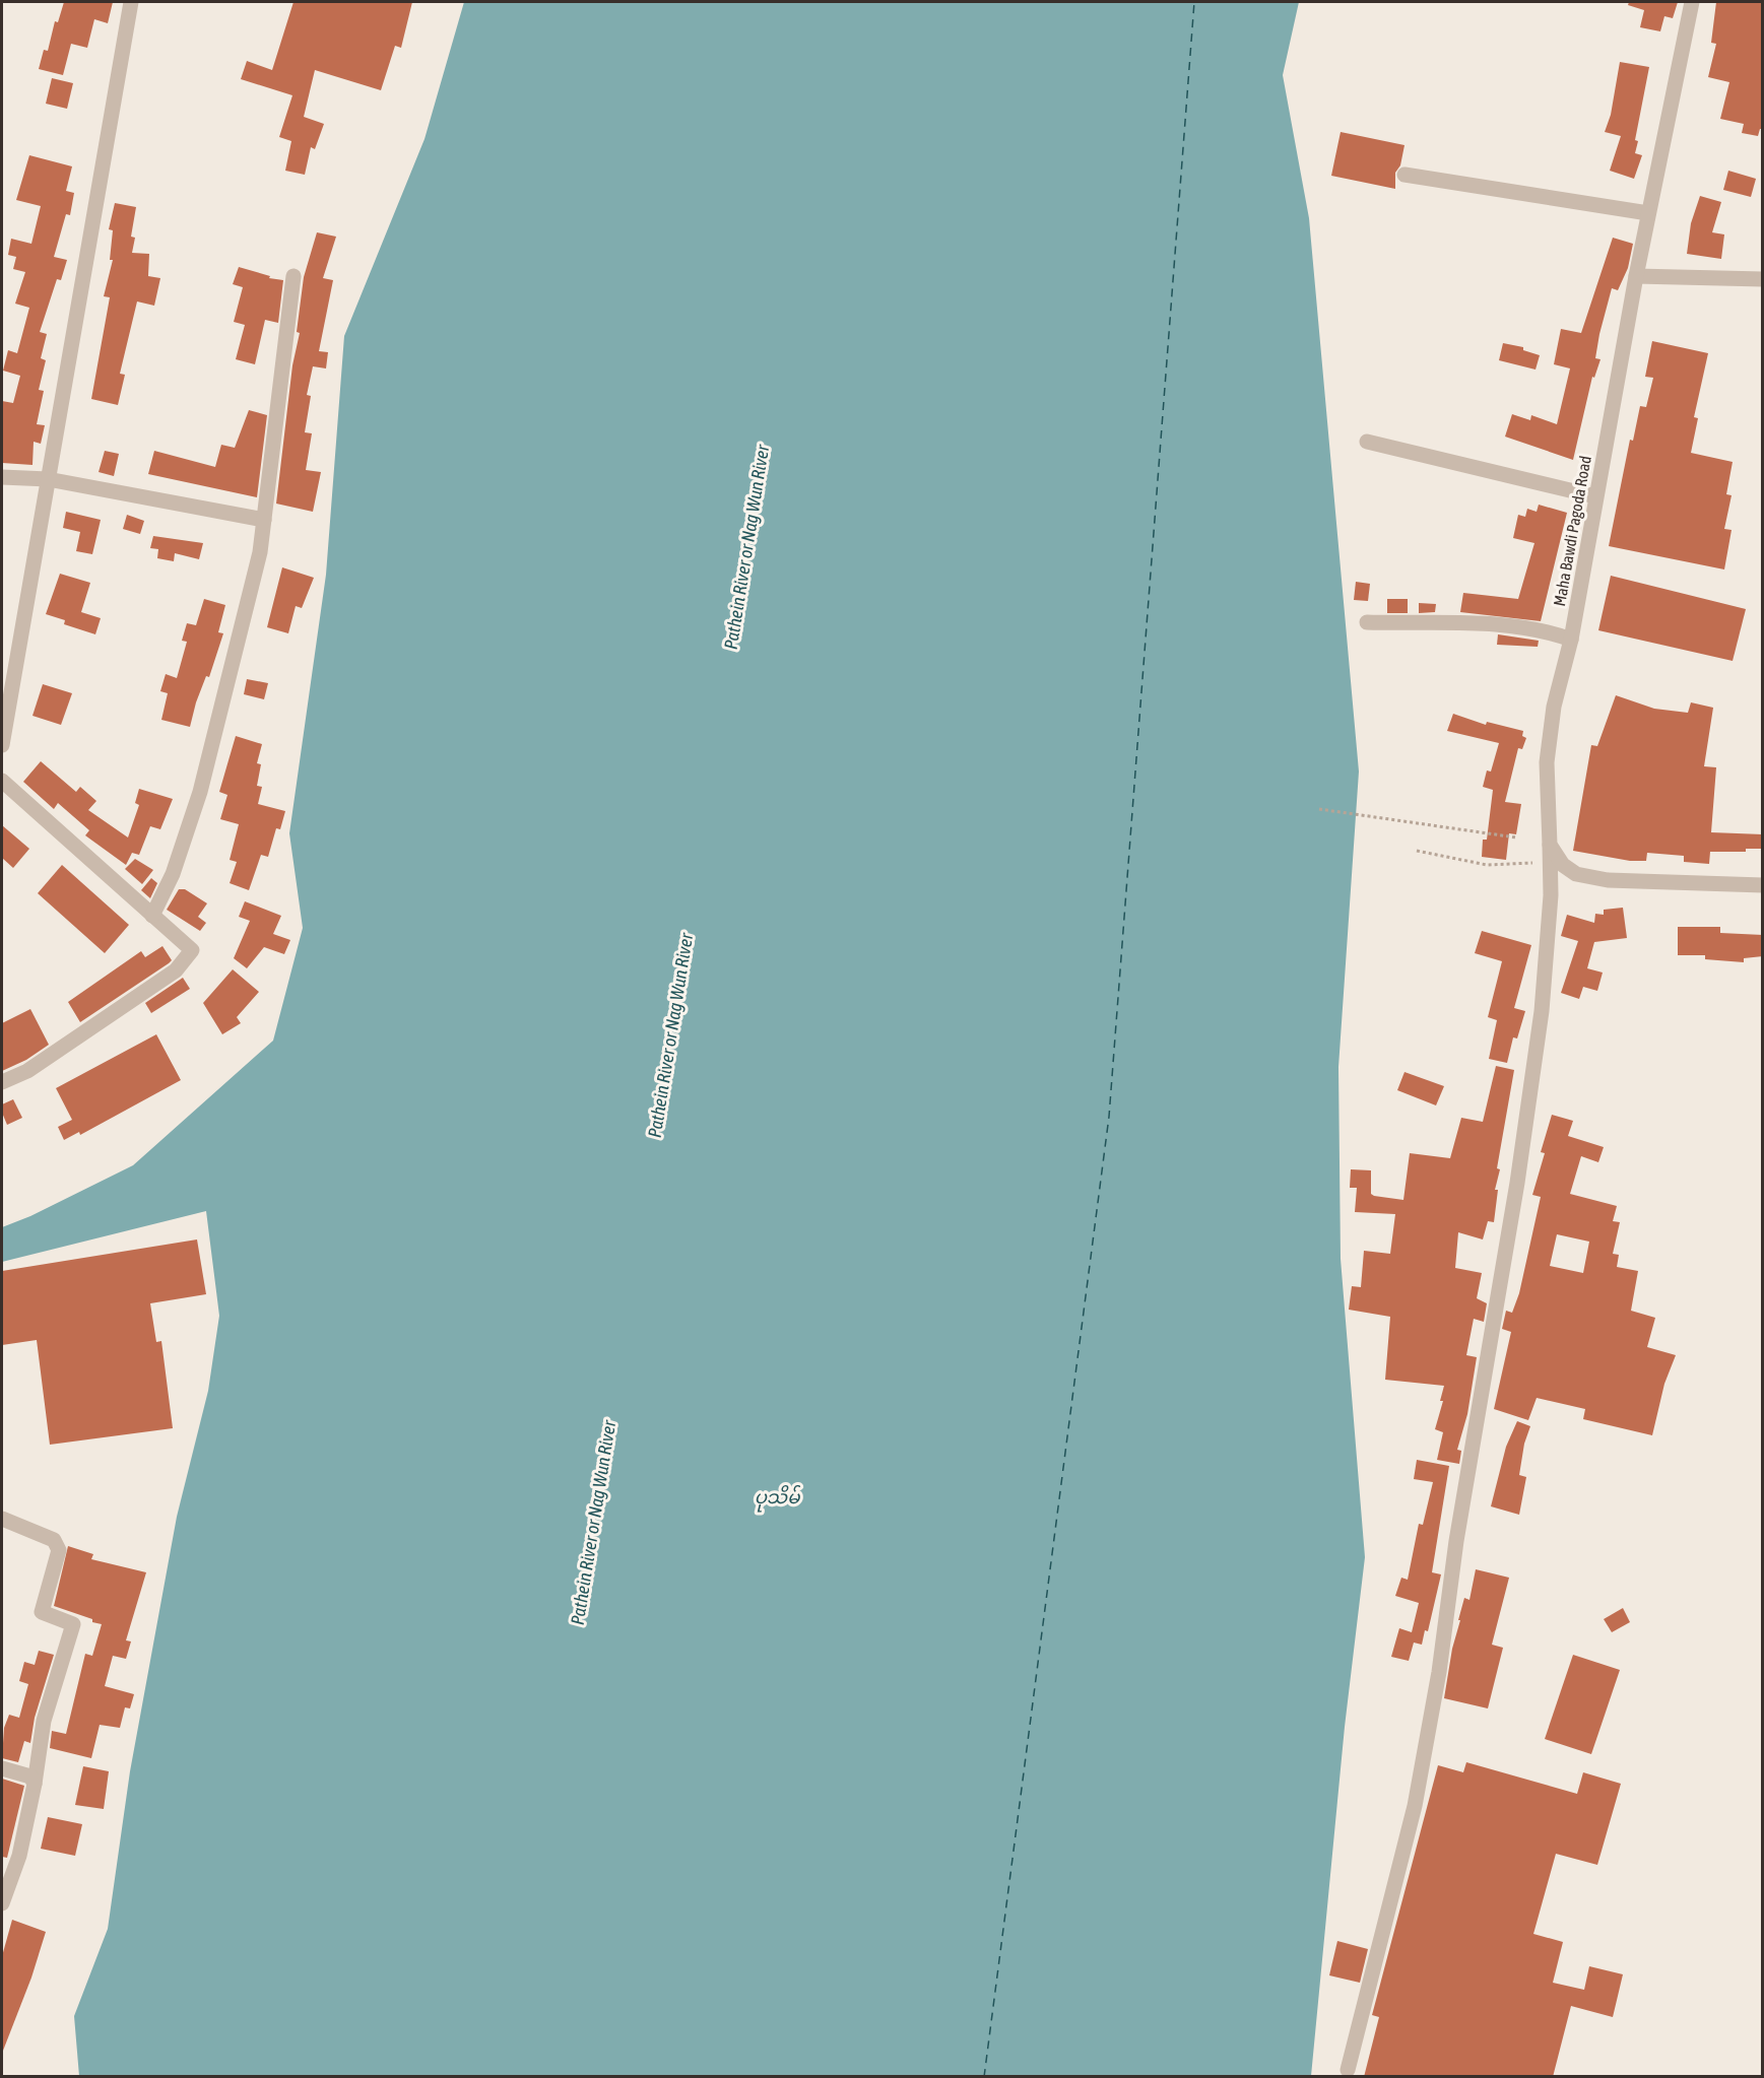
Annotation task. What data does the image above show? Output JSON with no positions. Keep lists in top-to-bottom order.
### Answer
{
  "streets": {
    "street": ["Maha Bawdi Pagoda Road"]
  },
  "water": ["Pathein River or Nag Wun River", "ပုသိမ်"]
}
